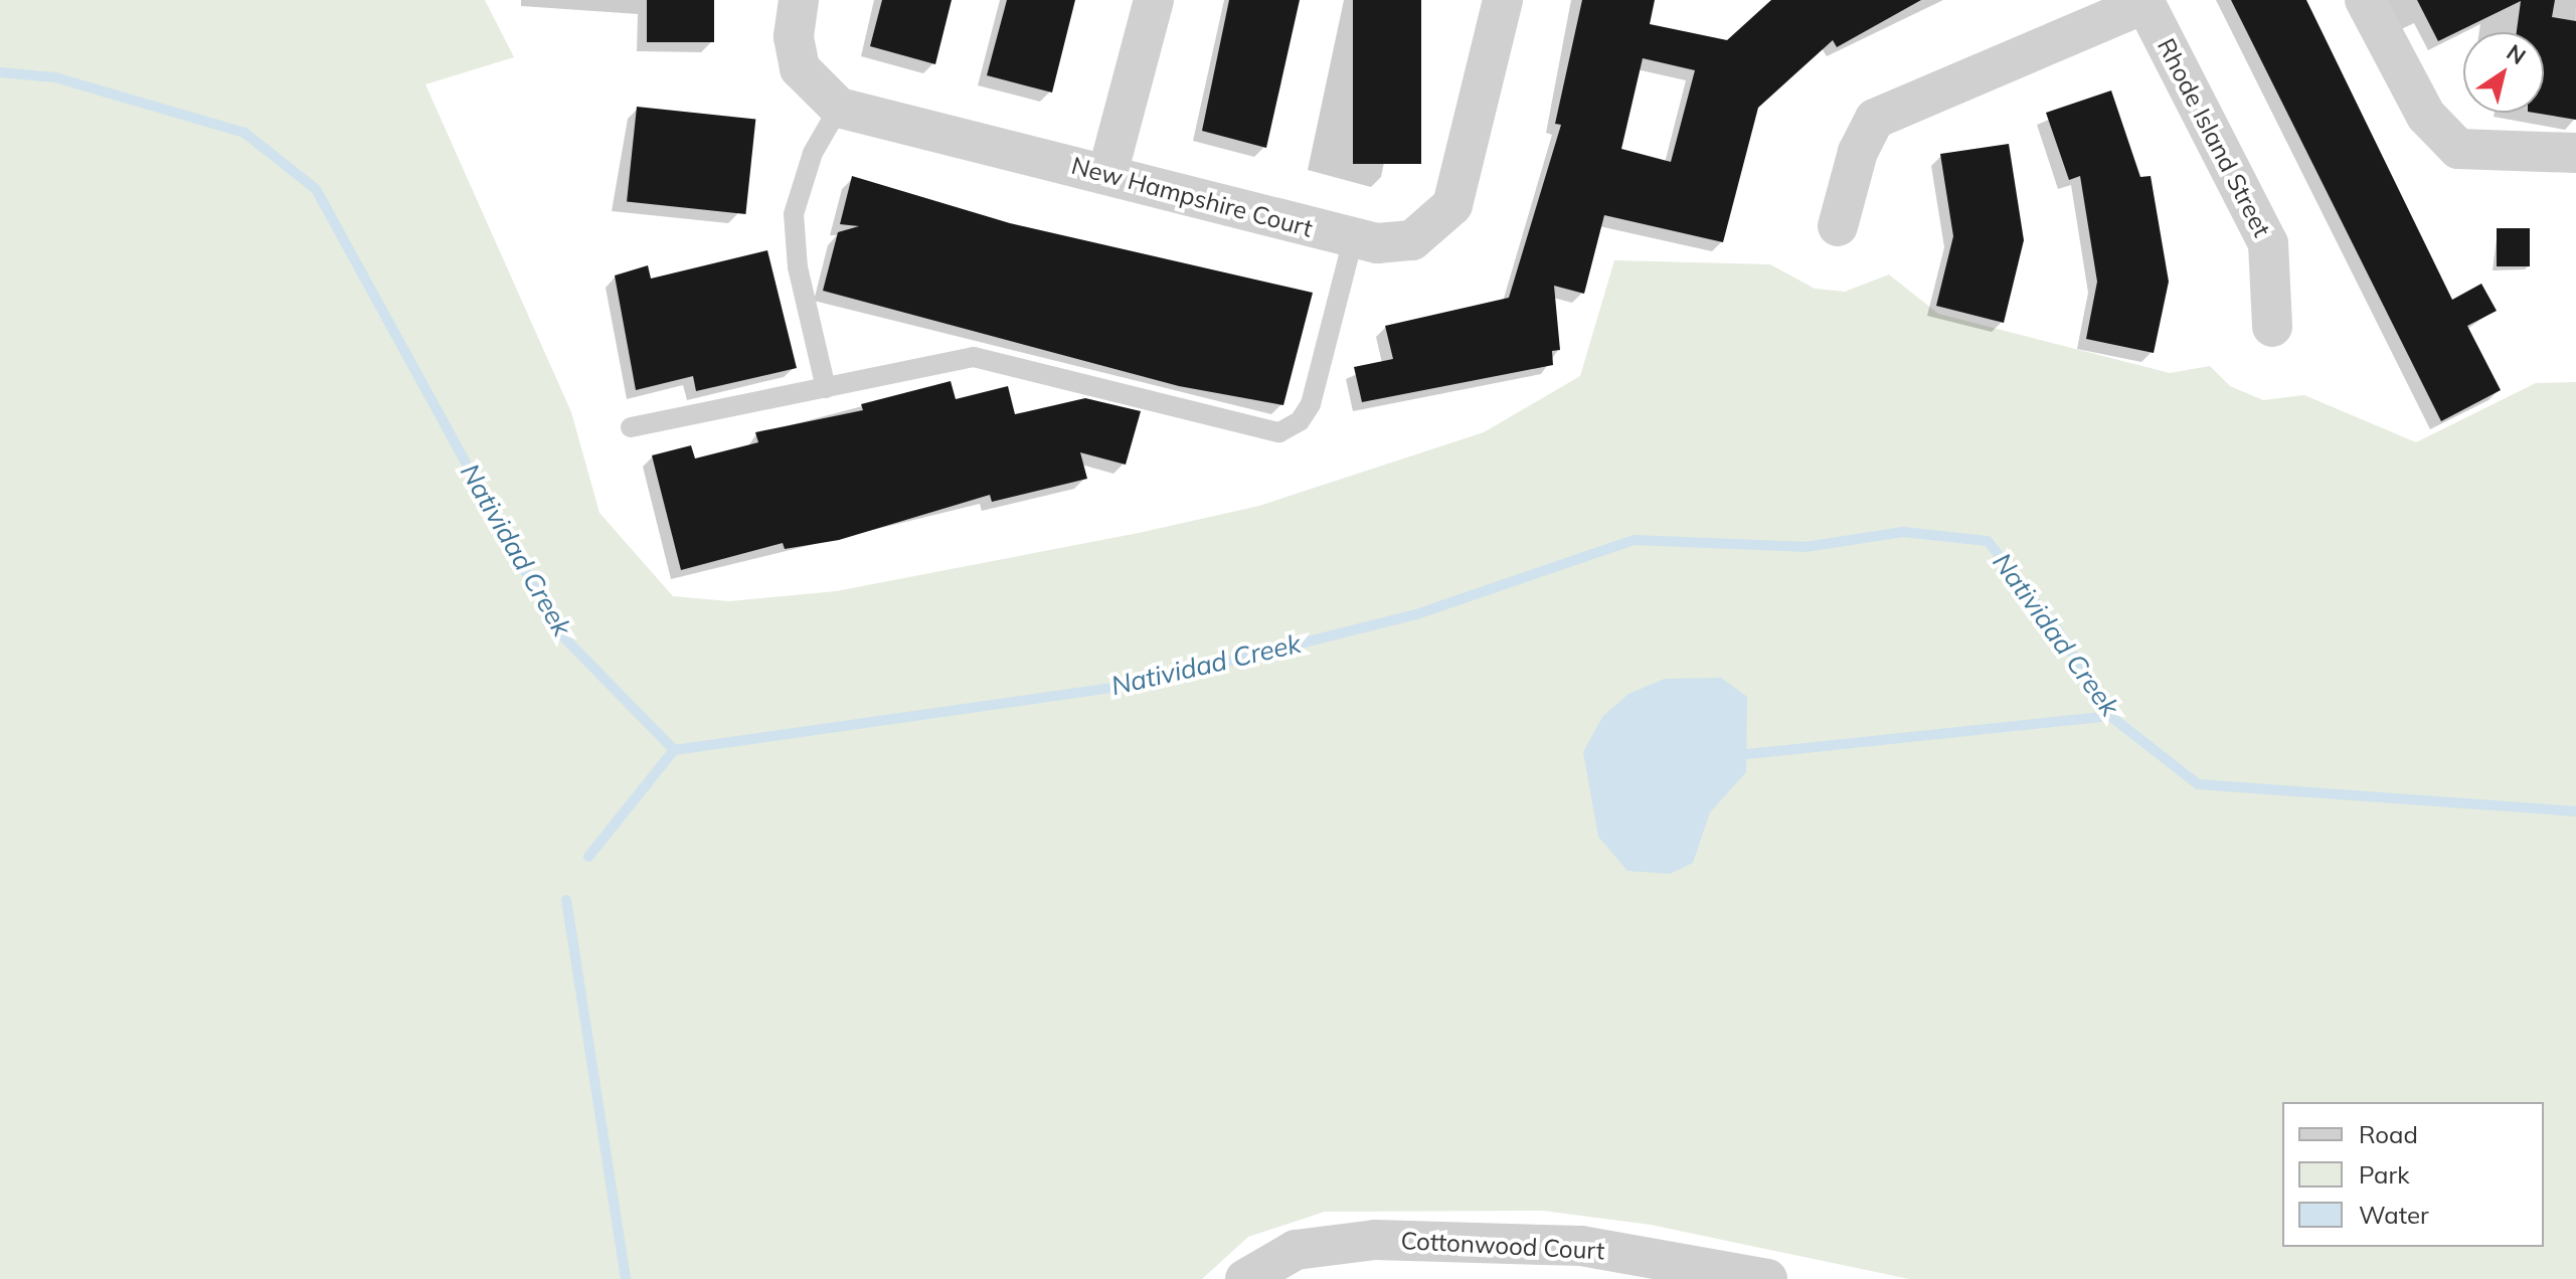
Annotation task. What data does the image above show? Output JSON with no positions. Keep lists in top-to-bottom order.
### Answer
{
  "streets": {
    "street": ["Rhode Island Street", "New Hampshire Court", "Cottonwood Court"]
  },
  "water": ["Natividad Creek"],
  "legend": ["Road", "Park", "Water"],
  "north": "top right"
}
